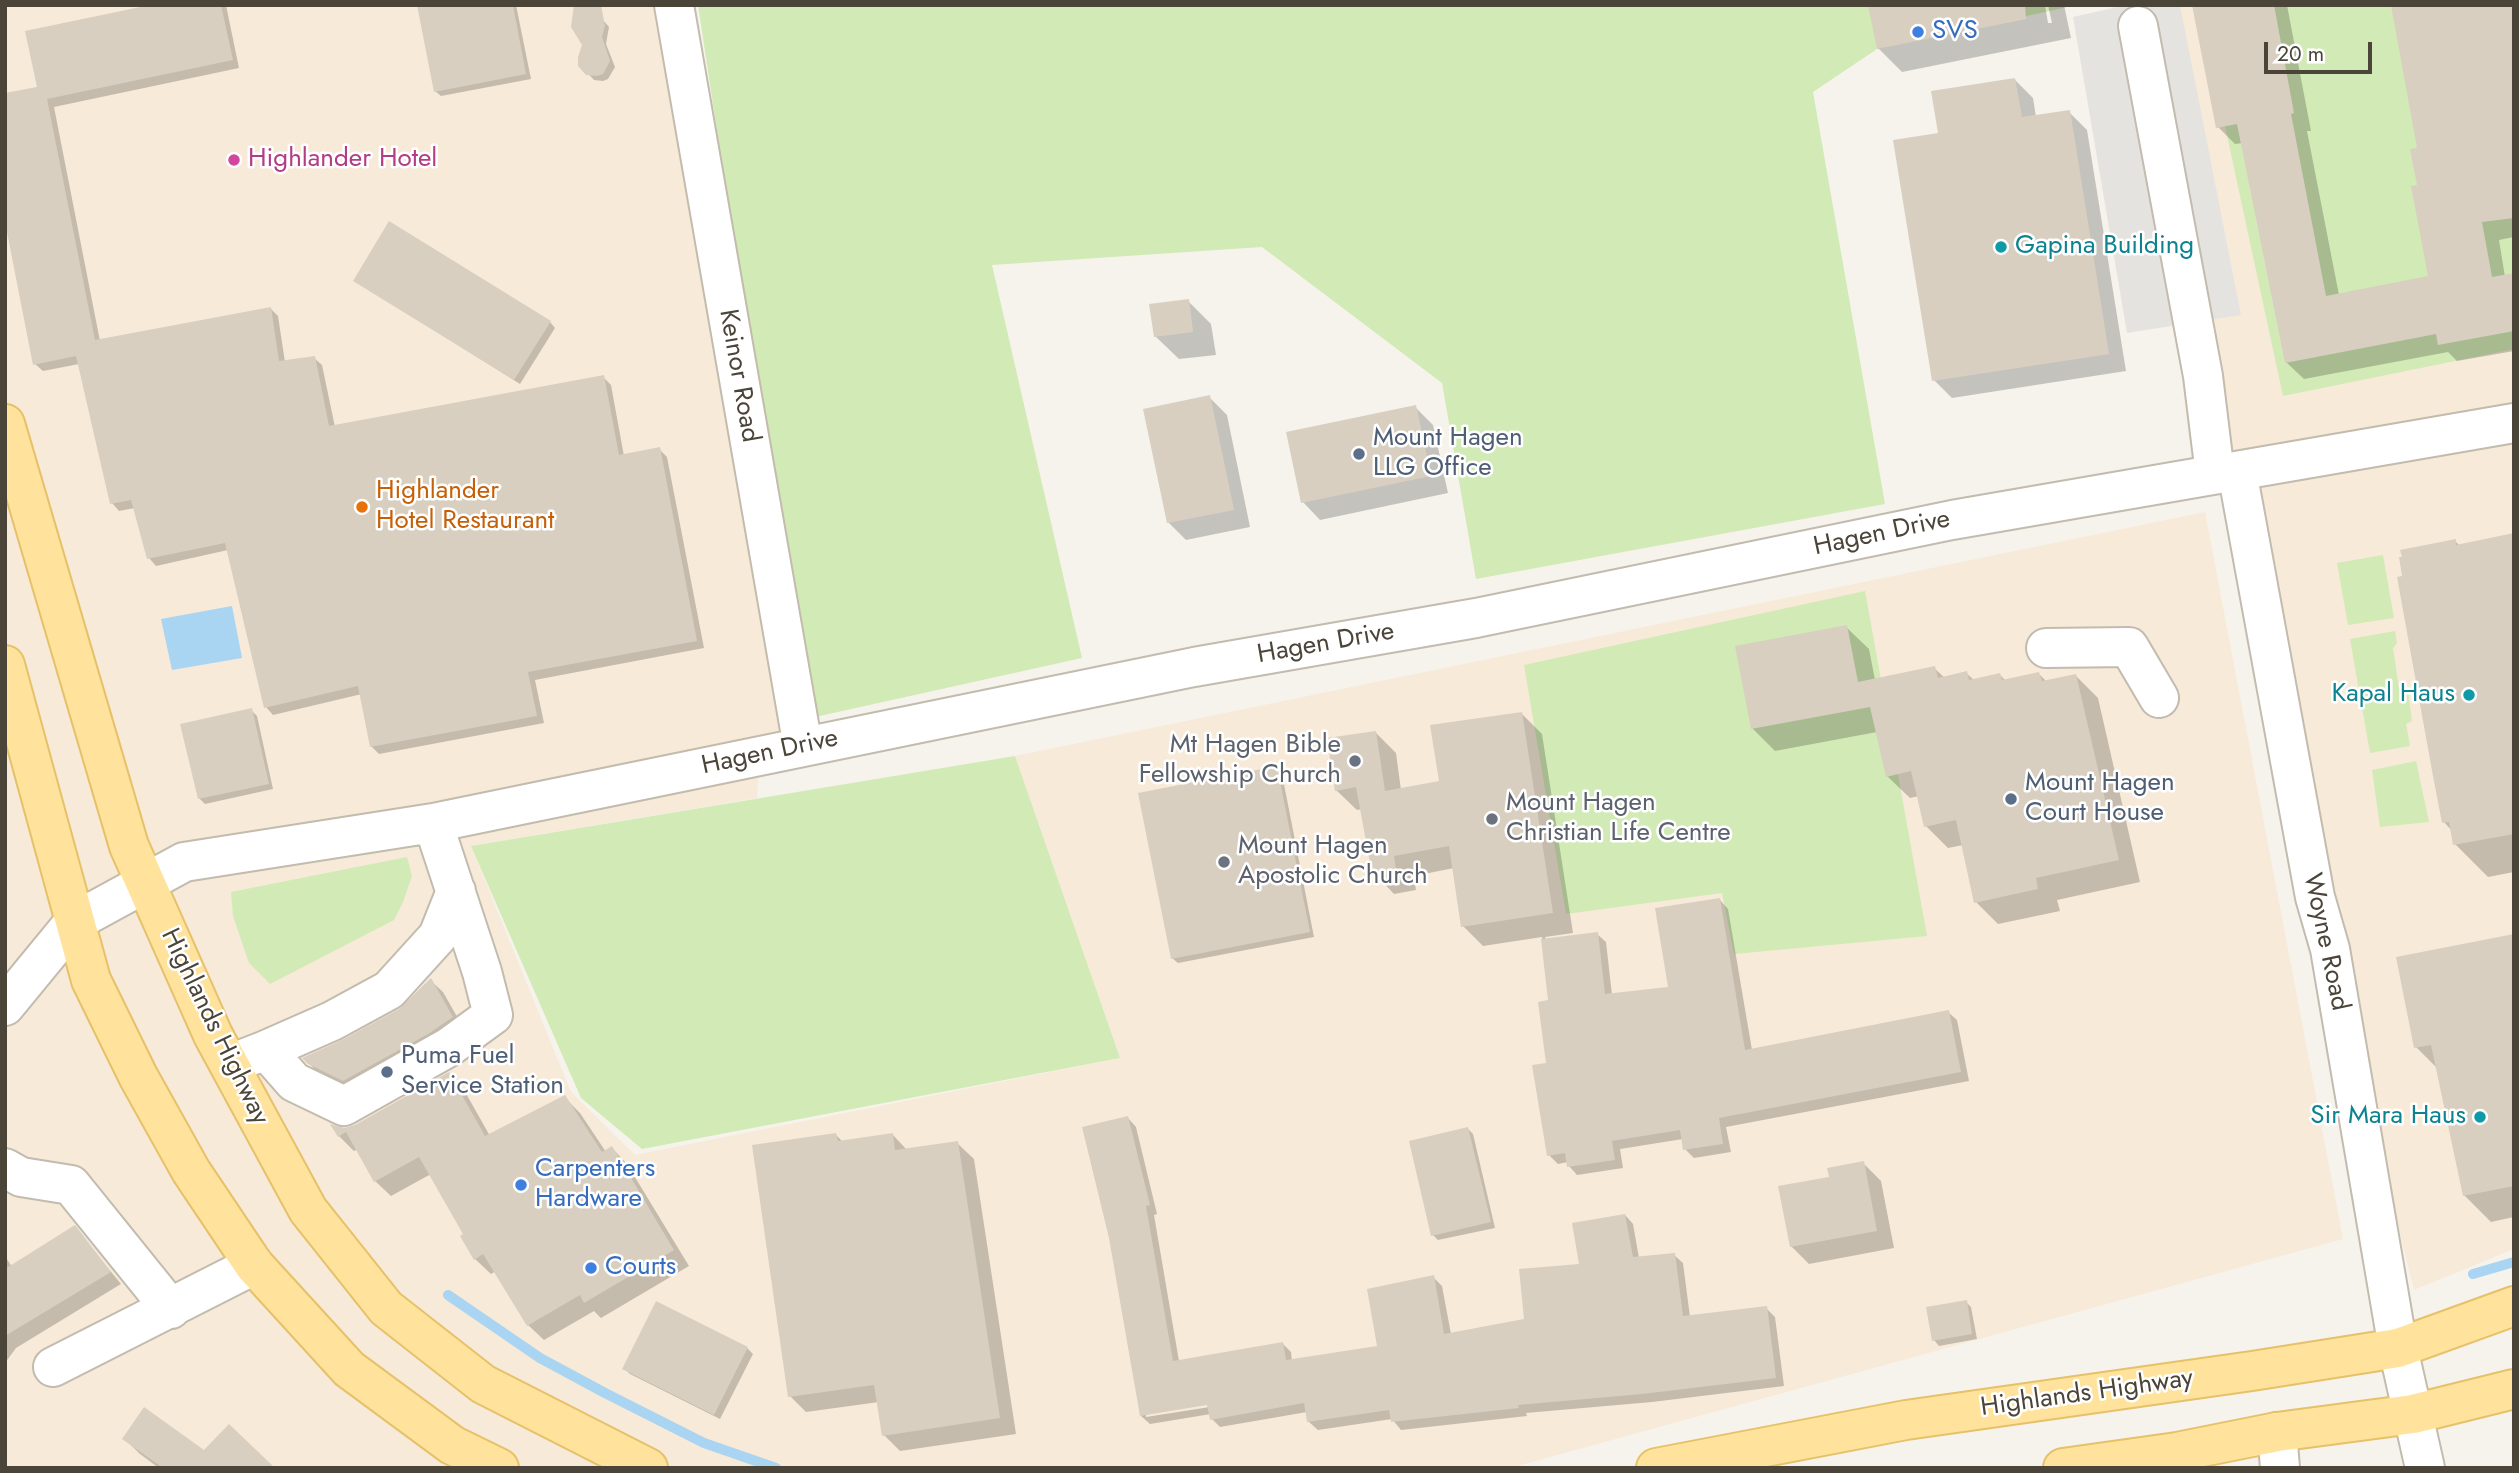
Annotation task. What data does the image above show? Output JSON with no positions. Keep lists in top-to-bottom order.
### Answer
{
  "streets": {
    "main road": ["Highlands Highway"],
    "street": ["Keinor Road", "Hagen Drive", "Woyne Road"]
  },
  "crossings": [
    ["Keinor Road", "Hagen Drive"],
    ["Hagen Drive", "Woyne Road"],
    ["Hagen Drive", "Highlands Highway"],
    ["Woyne Road", "Highlands Highway"]
  ],
  "places": [
    "SVS",
    "Highlander Hotel",
    "Gapina Building",
    "Mount Hagen LLG Office",
    "Highlander Hotel Restaurant",
    "Kapal Haus",
    "Mt Hagen Bible Fellowship Church",
    "Mount Hagen Court House",
    "Mount Hagen Christian Life Centre",
    "Mount Hagen Apostolic Church",
    "Puma Fuel Service Station",
    "Sir Mara Haus",
    "Carpenters Hardware",
    "Courts"
  ],
  "scale_bar": "20 m"
}
